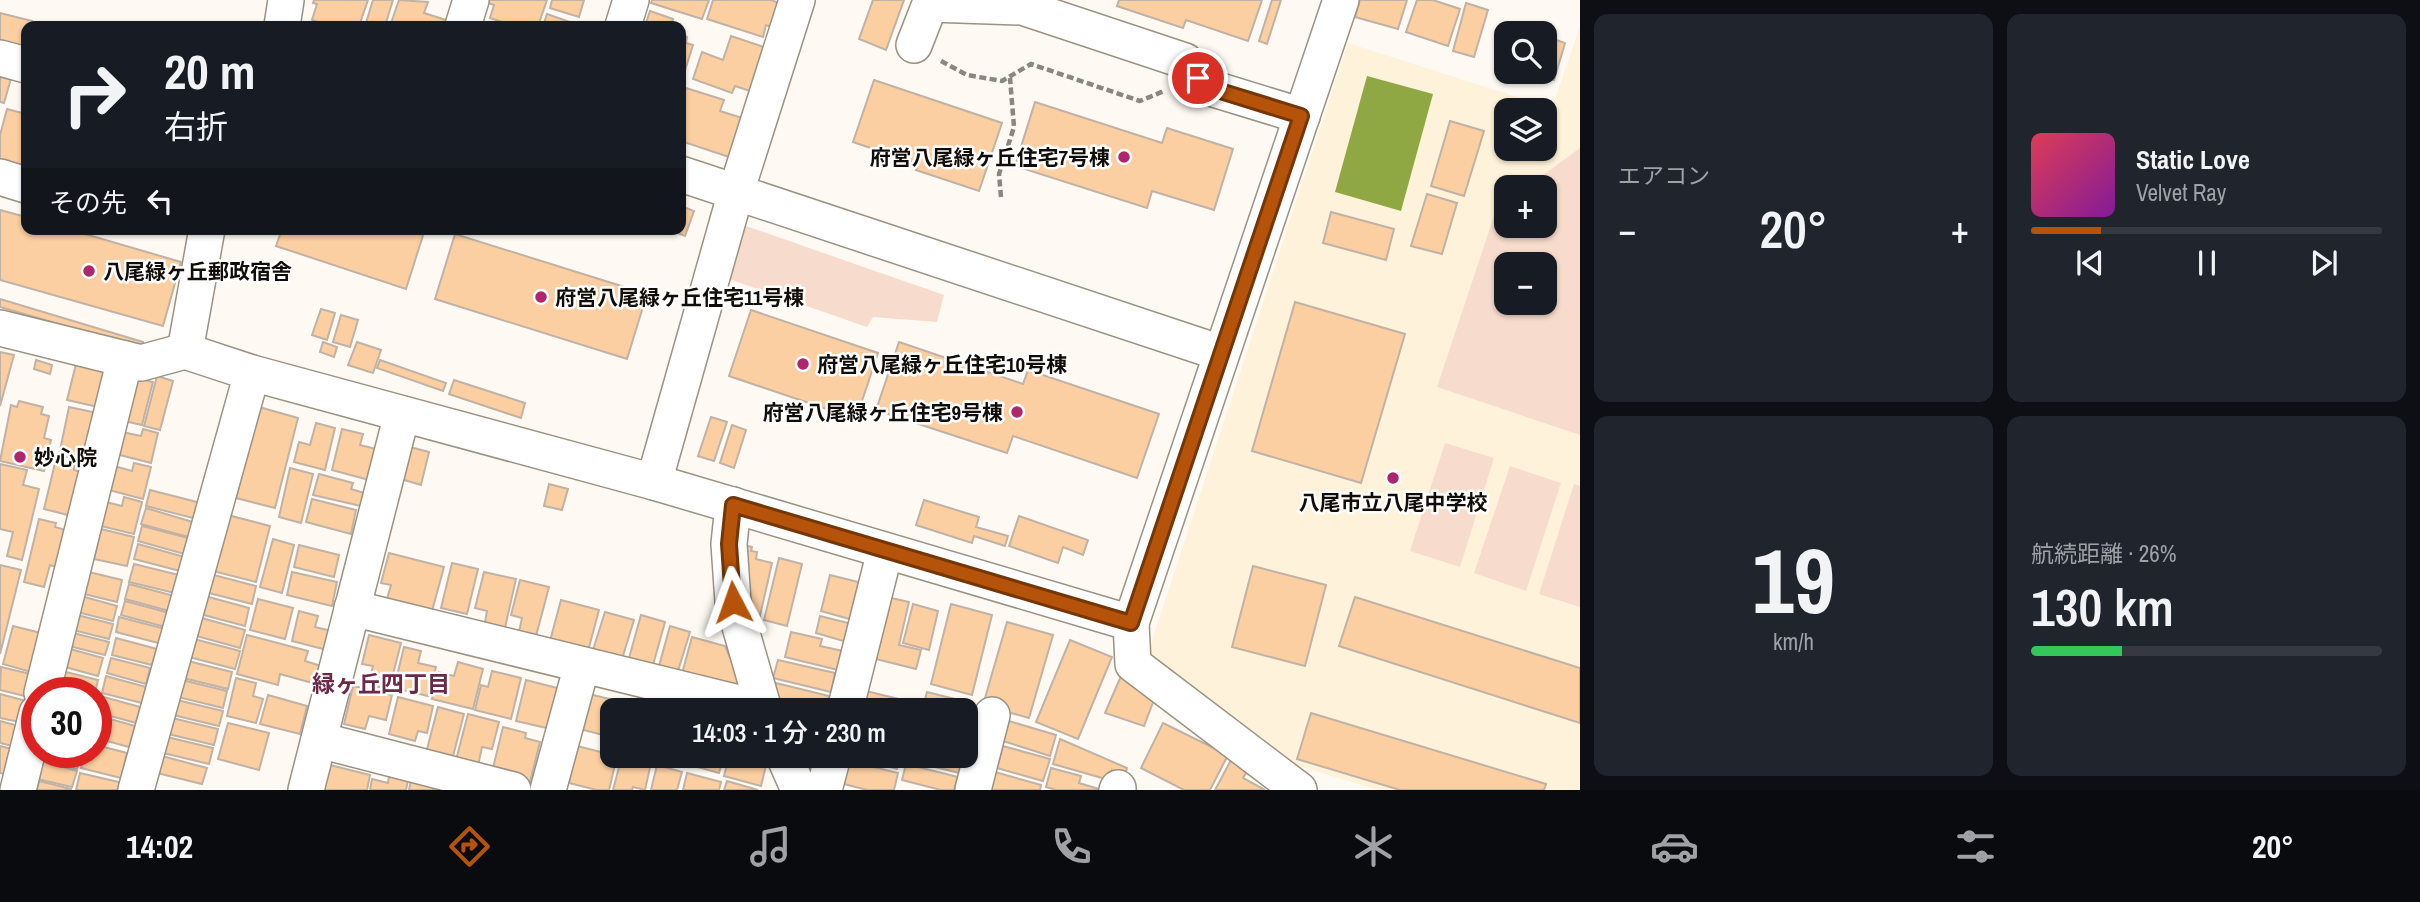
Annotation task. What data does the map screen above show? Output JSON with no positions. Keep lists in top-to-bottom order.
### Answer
{
  "districts": ["緑ヶ丘四丁目"],
  "places": [
    "府営八尾緑ヶ丘住宅7号棟",
    "八尾緑ヶ丘郵政宿舎",
    "府営八尾緑ヶ丘住宅11号棟",
    "府営八尾緑ヶ丘住宅10号棟",
    "府営八尾緑ヶ丘住宅9号棟",
    "妙心院",
    "八尾市立八尾中学校"
  ],
  "page": {
    "tile": [
      "エアコン",
      ["19", "km/h"],
      ["航続距離 · 26%", "130 km"]
    ],
    "map_buttons": ["+", "−"],
    "turn": ["20 m", "右折"],
    "song": ["Static Love", "Velvet Ray"],
    "then": "その先",
    "heat": ["−", "20°", "+"],
    "limit": "30",
    "trip": "14:03 · 1 分 · 230 m",
    "tabs": ["14:02", "20°"]
  }
}
